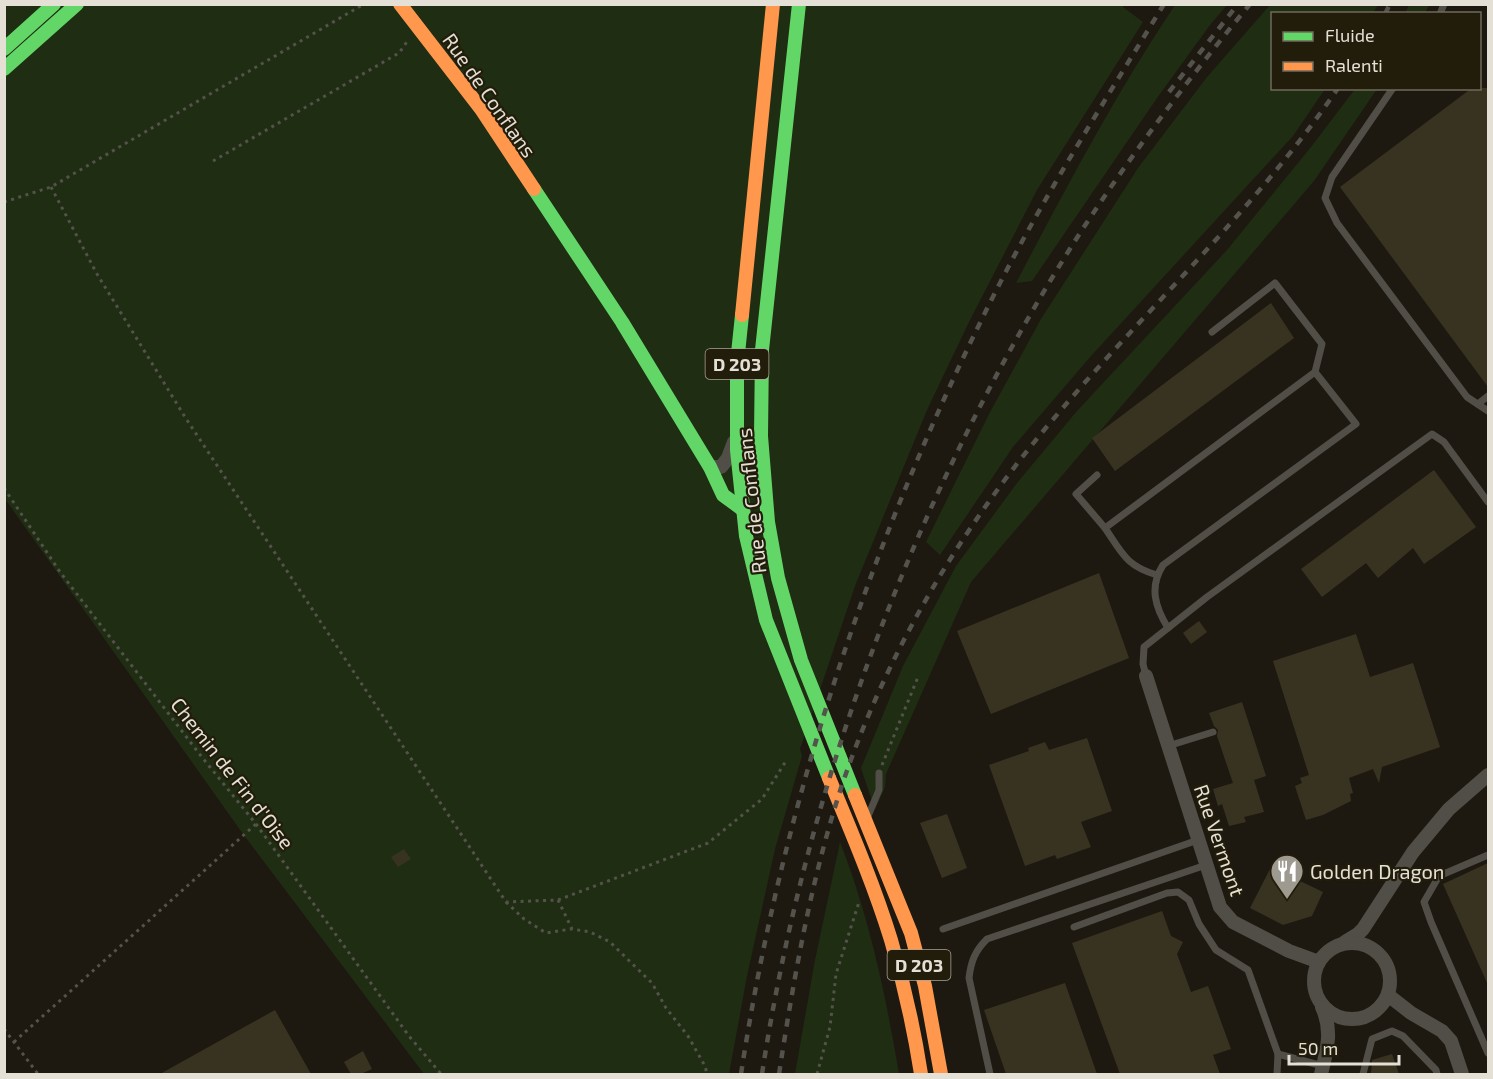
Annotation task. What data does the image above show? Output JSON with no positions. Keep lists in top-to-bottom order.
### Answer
{
  "streets": {
    "main road": ["Rue de Conflans", "D 203"],
    "street": ["Rue Vermont"],
    "path": ["Chemin de Fin d'Oise"]
  },
  "places": {
    "restaurant": ["Golden Dragon"]
  },
  "legend": ["Fluide", "Ralenti"],
  "scale_bar": "50 m"
}
